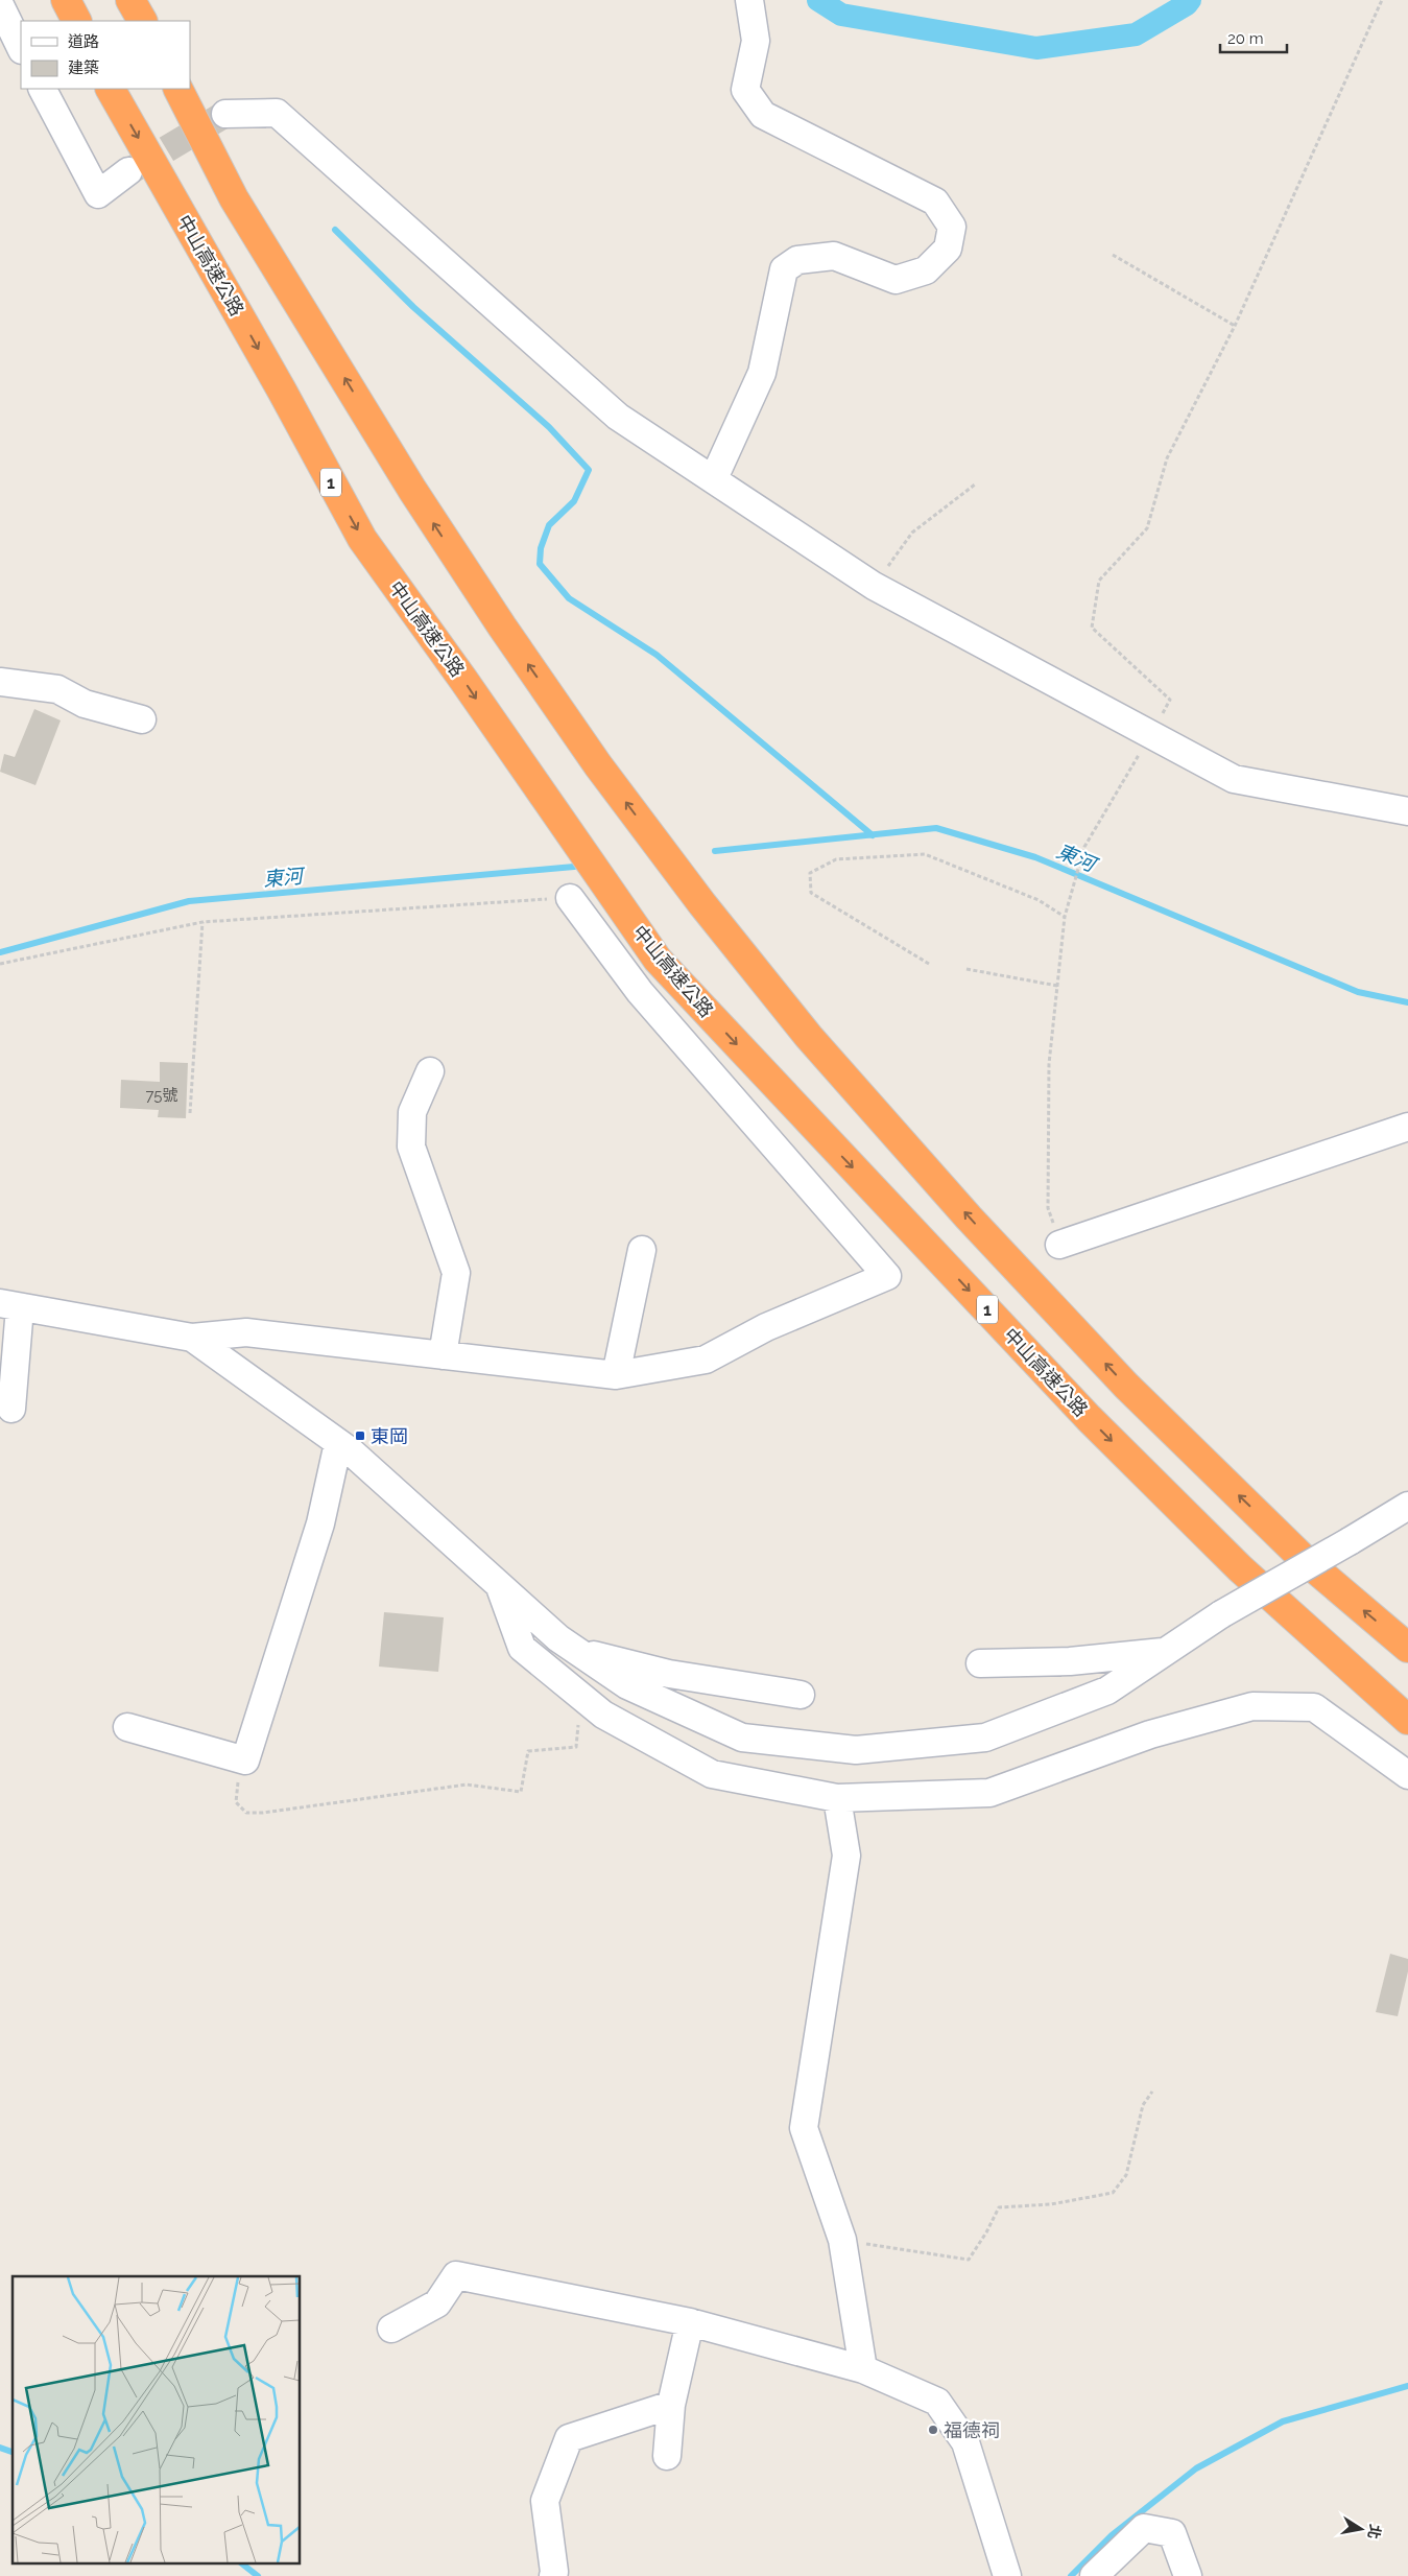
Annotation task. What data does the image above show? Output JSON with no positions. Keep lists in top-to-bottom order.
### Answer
{
  "streets": {
    "highway": ["中山高速公路", "1"]
  },
  "water": ["東河"],
  "places": {
    "transit": ["東岡"],
    "other": ["福德祠"]
  },
  "house_numbers": ["75號"],
  "legend": ["道路", "建築"],
  "scale_bar": "20 m",
  "north": "right"
}
